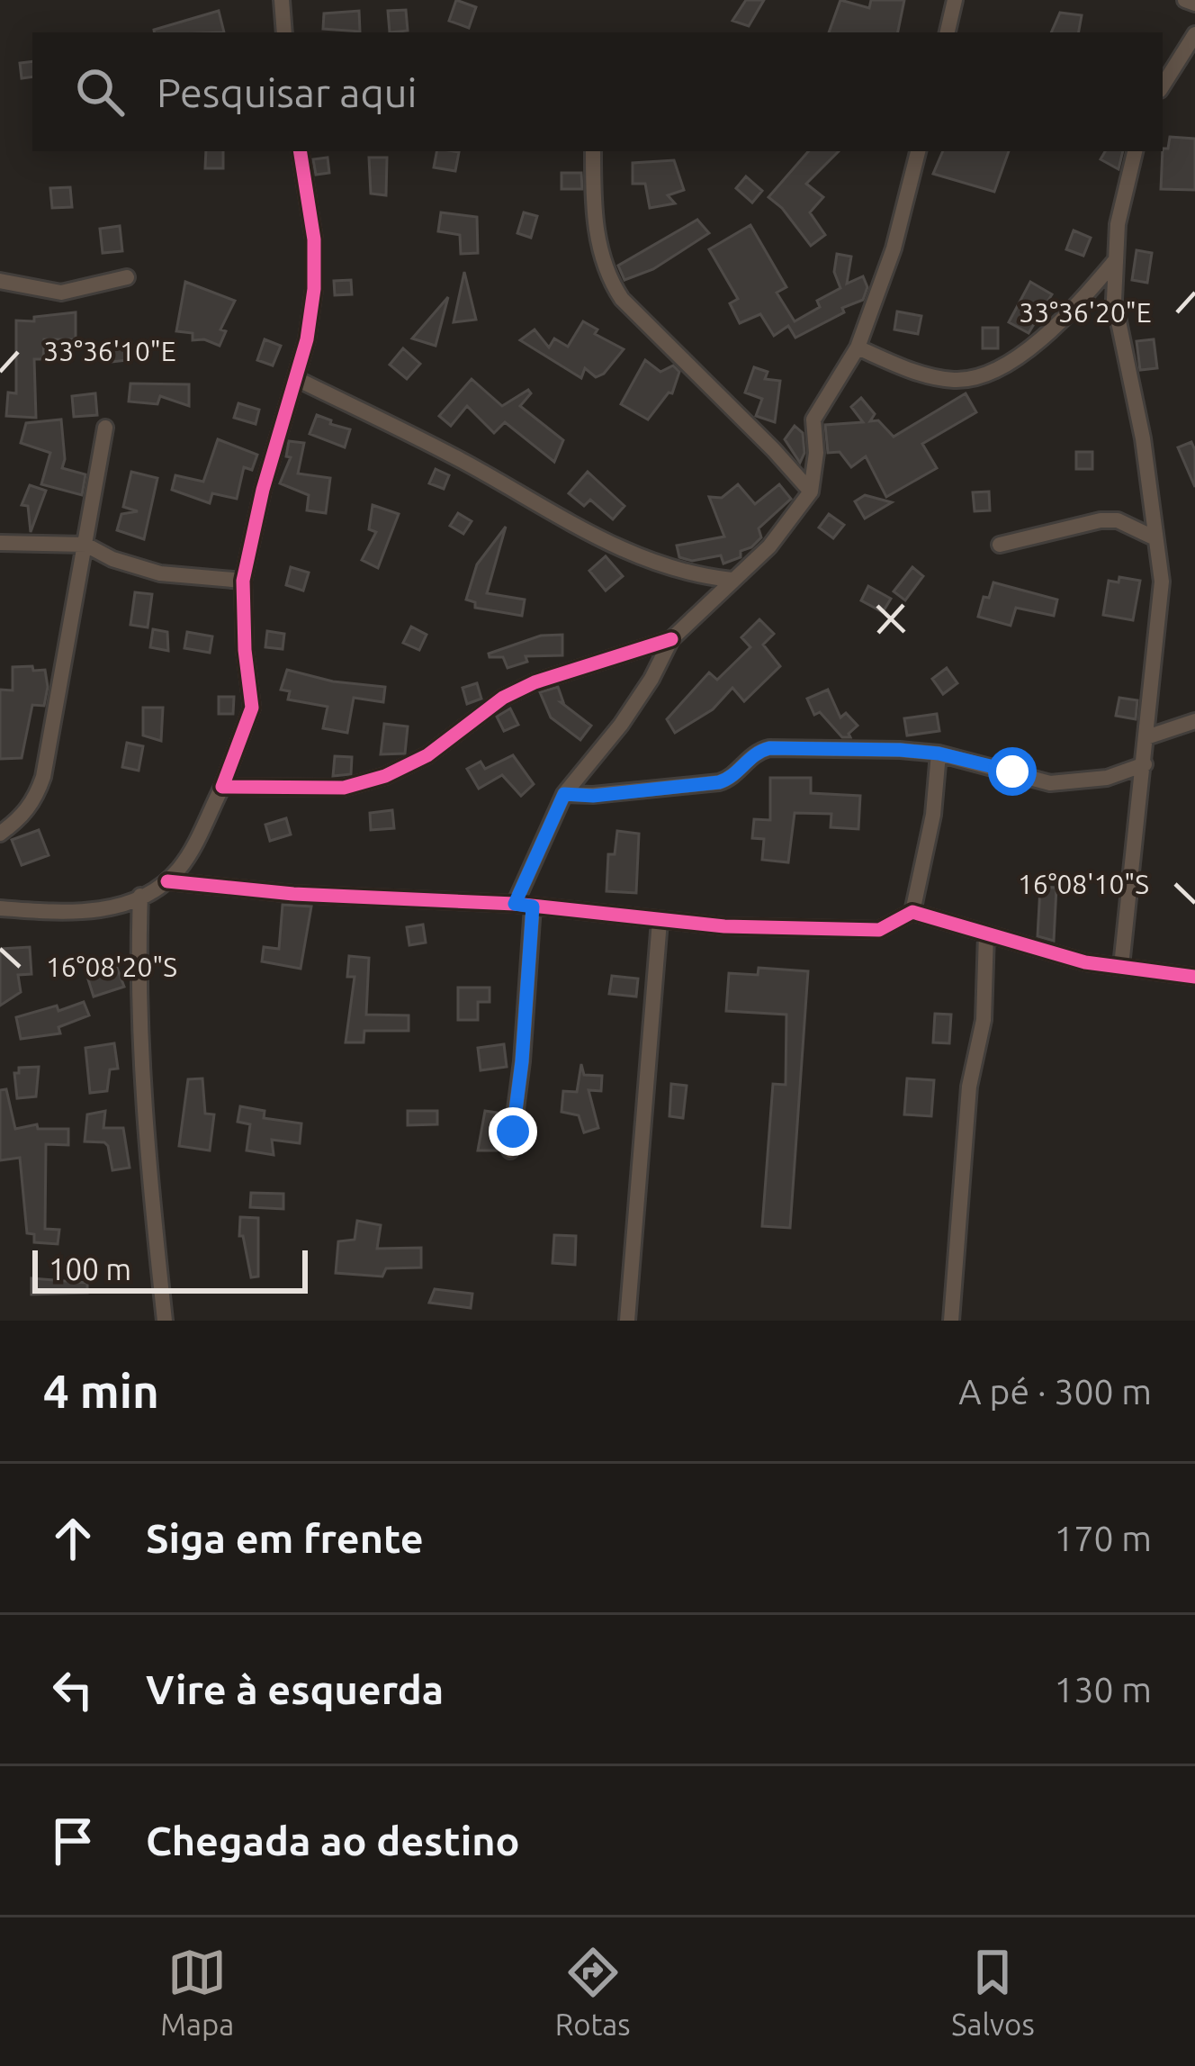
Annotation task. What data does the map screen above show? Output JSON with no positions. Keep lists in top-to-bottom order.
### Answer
{
  "scale_bar": "100 m",
  "page": {
    "search": "Pesquisar aqui",
    "scale": "100 m",
    "heading": ["4 min", "A pé · 300 m"],
    "list": [
      ["Siga em frente", "170 m"],
      ["Vire à esquerda", "130 m"],
      "Chegada ao destino"
    ],
    "nav": ["Mapa", "Rotas", "Salvos"]
  },
  "coordinates": [
    "33°36'20\"E",
    "33°36'10\"E",
    "16°08'10\"S",
    "16°08'20\"S"
  ]
}
